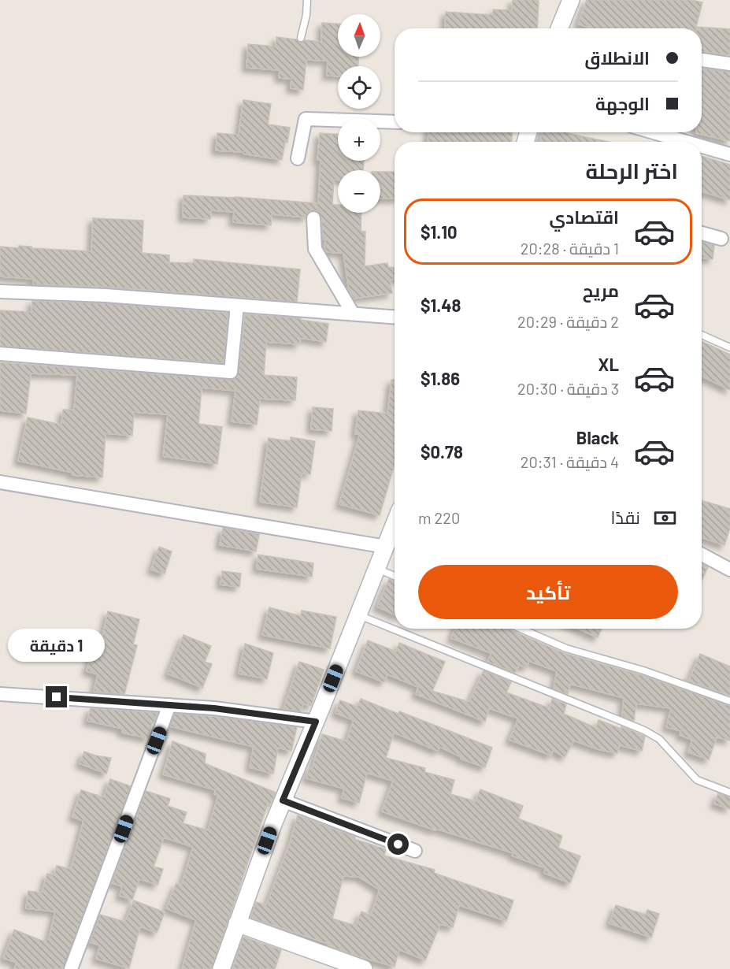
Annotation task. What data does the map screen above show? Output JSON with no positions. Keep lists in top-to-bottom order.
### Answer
{
  "north": "top",
  "page": {
    "map_buttons": ["+", "−"],
    "banner": ["الانطلاق", "الوجهة"],
    "heading": "اختر الرحلة",
    "list": [
      {
        "name": "اقتصادي",
        "note": "1 دقيقة · 20:28",
        "value": "$1.10"
      },
      {
        "name": "مريح",
        "note": "2 دقيقة · 20:29",
        "value": "$1.48"
      },
      {
        "name": "XL",
        "note": "3 دقيقة · 20:30",
        "value": "$1.86"
      },
      {
        "name": "Black",
        "note": "4 دقيقة · 20:31",
        "value": "$0.78"
      }
    ],
    "pay": ["نقدًا", "220 m"],
    "buttons": "تأكيد",
    "bubble": "1 دقيقة"
  }
}
